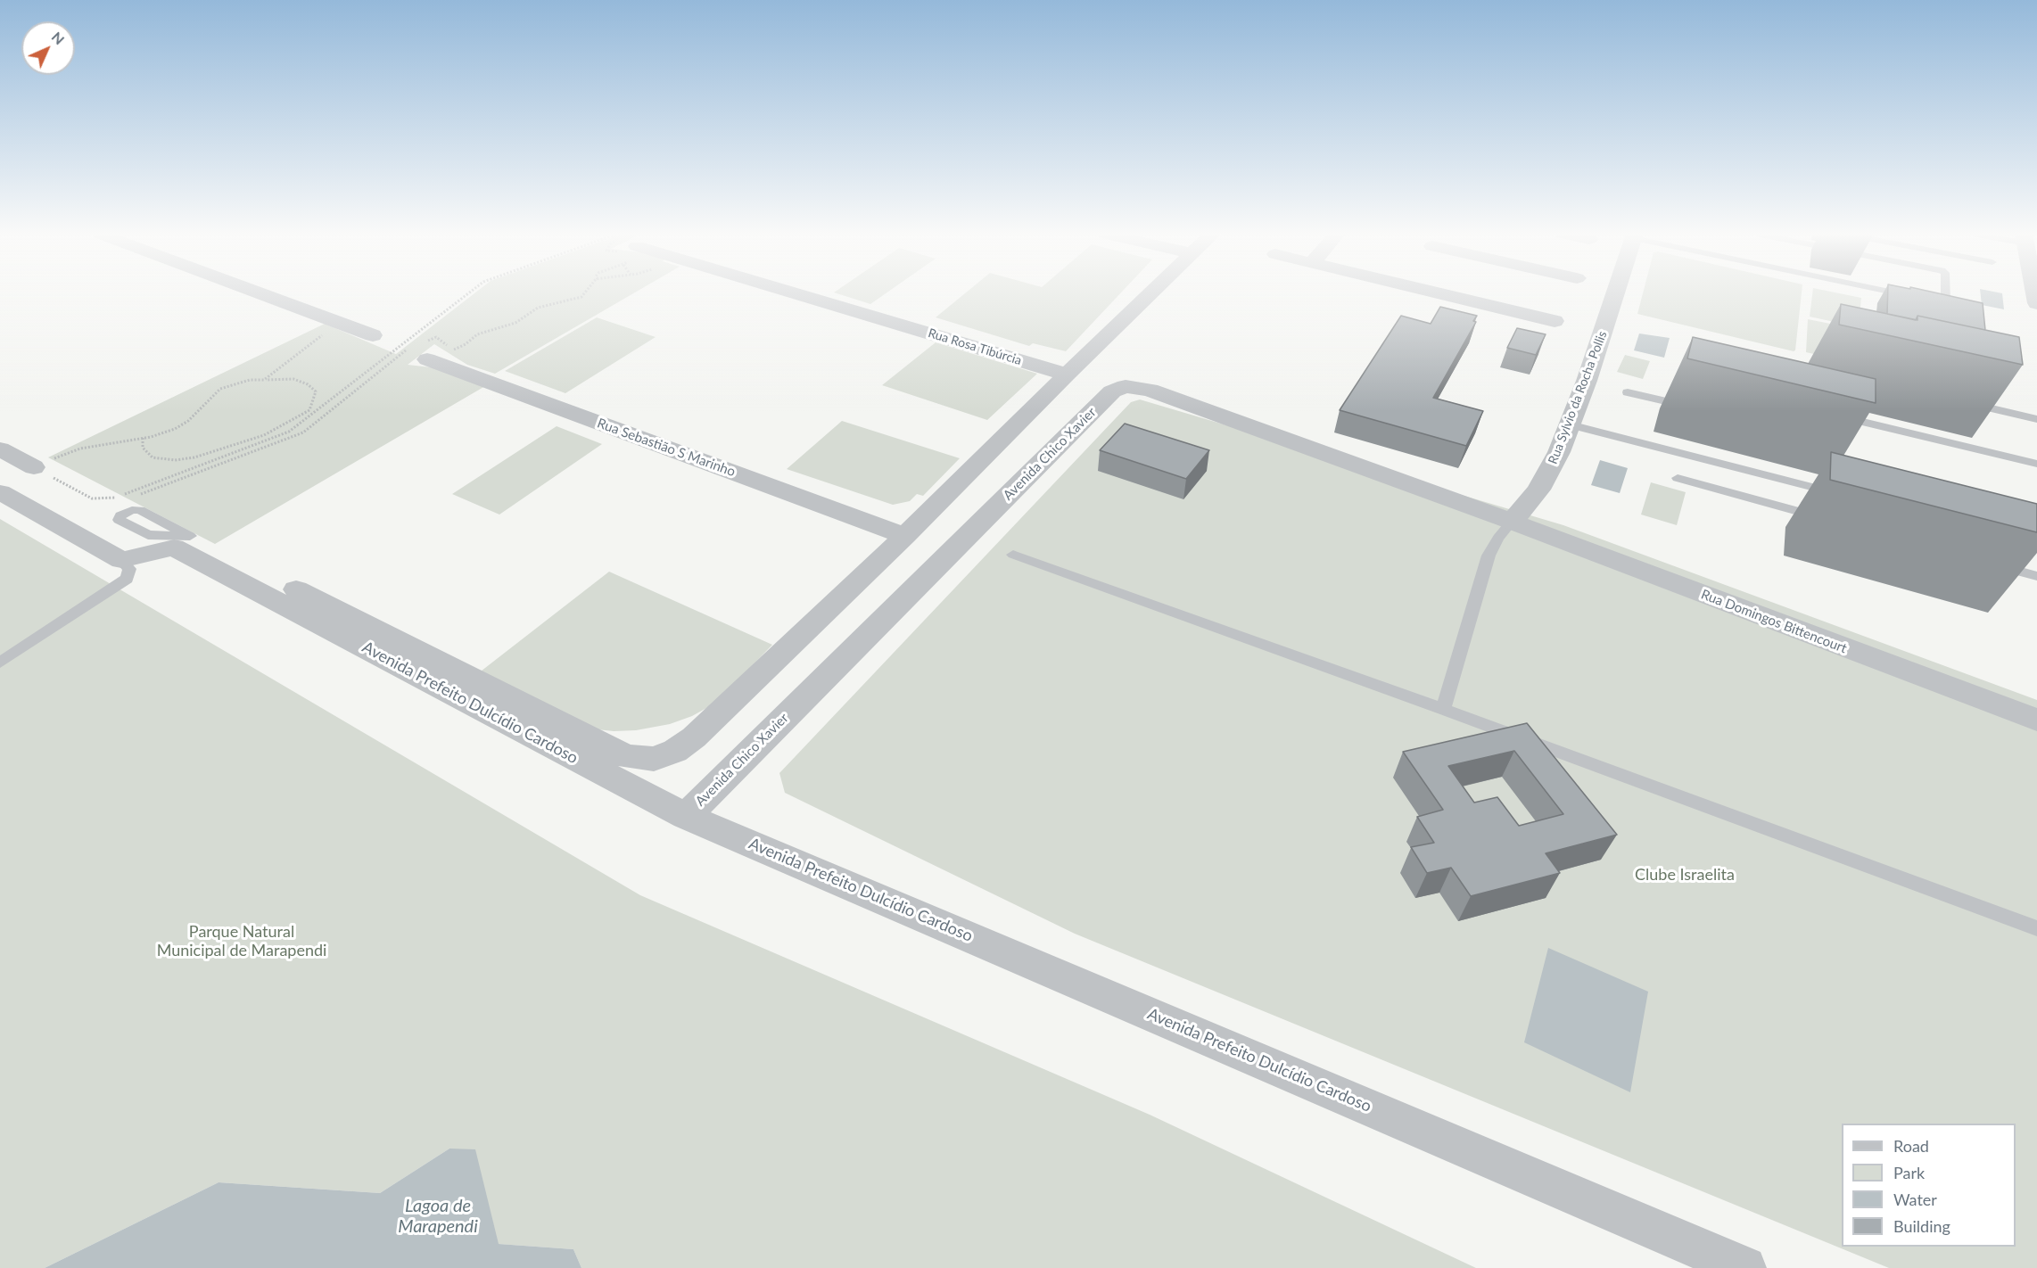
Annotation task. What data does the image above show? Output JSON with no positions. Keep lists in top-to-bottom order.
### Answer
{
  "streets": {
    "street": [
      "Rua Rosa Tibúrcia",
      "Rua Sylvio da Rocha Pollis",
      "Rua Sebastião S Marinho",
      "Avenida Chico Xavier",
      "Rua Domingos Bittencourt",
      "Avenida Prefeito Dulcídio Cardoso"
    ]
  },
  "crossings": [
    ["Rua Sylvio da Rocha Pollis", "Avenida Chico Xavier"],
    ["Rua Sylvio da Rocha Pollis", "Rua Domingos Bittencourt"],
    ["Rua Sebastião S Marinho", "Avenida Prefeito Dulcídio Cardoso"],
    ["Avenida Chico Xavier", "Rua Domingos Bittencourt"],
    ["Avenida Chico Xavier", "Avenida Prefeito Dulcídio Cardoso"]
  ],
  "water": ["Lagoa de Marapendi"],
  "parks": ["Clube Israelita", "Parque Natural Municipal de Marapendi"],
  "legend": [
    "Road",
    "Park",
    "Water",
    "Building"
  ],
  "north": "top right"
}
